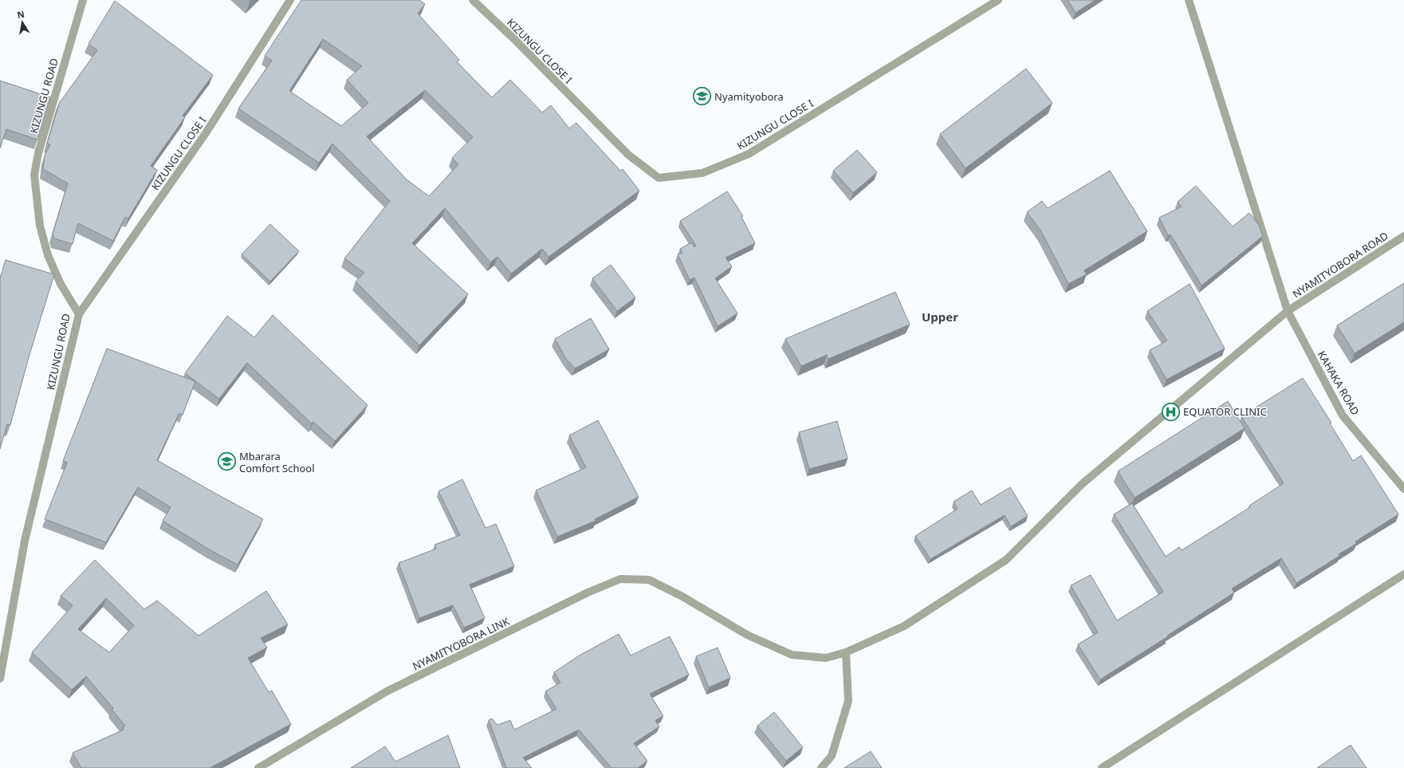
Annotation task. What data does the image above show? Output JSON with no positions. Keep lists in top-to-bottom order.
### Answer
{
  "streets": {
    "street": [
      "KIZUNGU CLOSE I",
      "KIZUNGU ROAD",
      "NYAMITYOBORA ROAD",
      "KAHAKA ROAD",
      "NYAMITYOBORA LINK"
    ]
  },
  "crossings": [
    ["KIZUNGU CLOSE I", "KIZUNGU ROAD"],
    ["NYAMITYOBORA ROAD", "KAHAKA ROAD"],
    ["NYAMITYOBORA ROAD", "NYAMITYOBORA LINK"]
  ],
  "districts": ["Upper"],
  "places": {
    "school or university": ["Nyamityobora", "Mbarara Comfort School"],
    "hospital": ["EQUATOR CLINIC"]
  },
  "north": "top"
}
